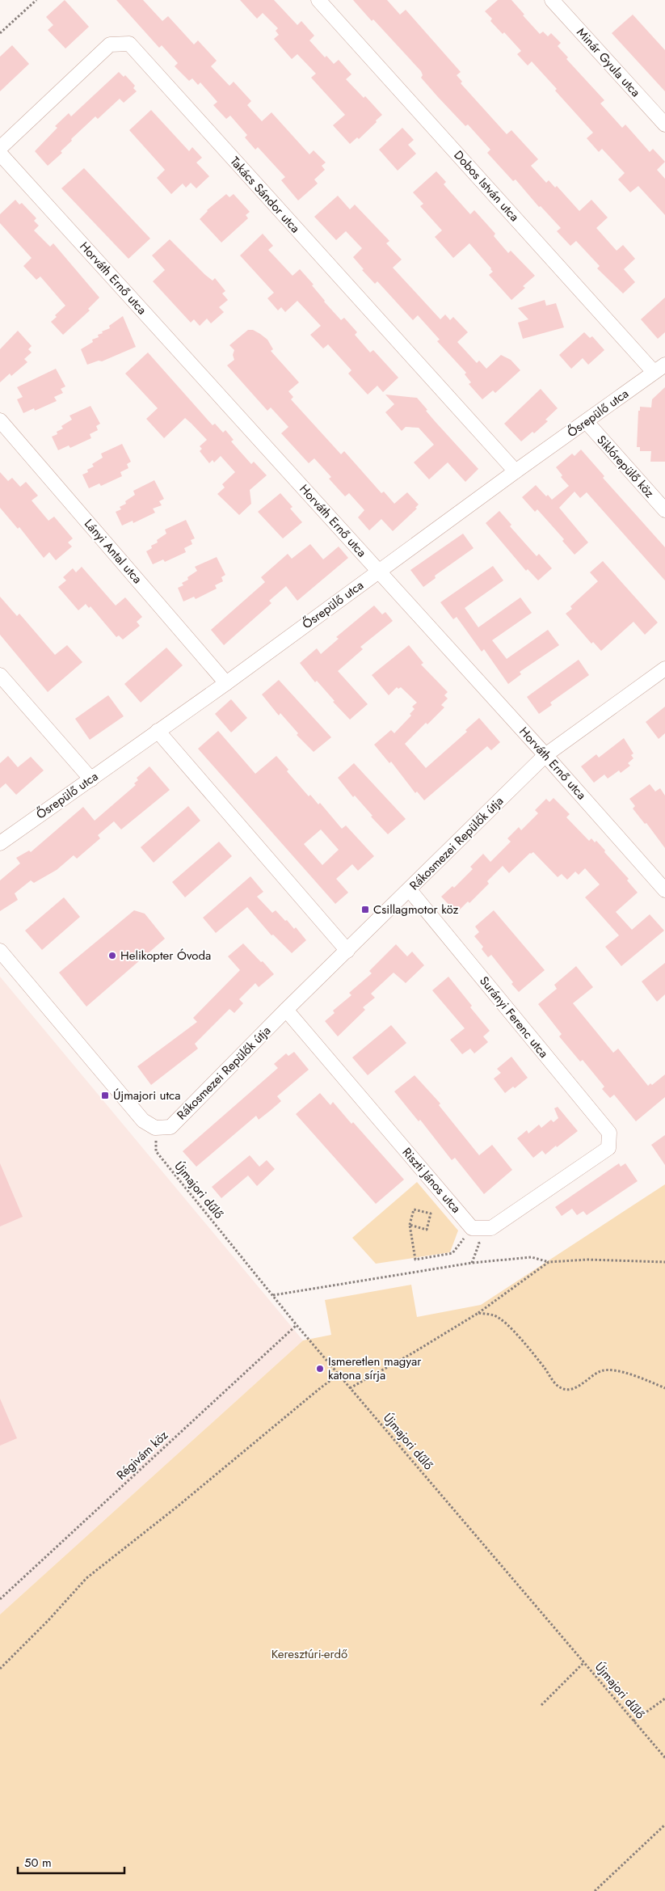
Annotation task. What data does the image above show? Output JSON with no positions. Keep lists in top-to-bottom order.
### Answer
{
  "streets": {
    "street": [
      "Minár Gyula utca",
      "Dobos István utca",
      "Takács Sándor utca",
      "Horváth Ernő utca",
      "Ősrepülő utca",
      "Siklórepülő köz",
      "Lányi Antal utca",
      "Rákosmezei Repülők útja",
      "Surányi Ferenc utca",
      "Riszti János utca"
    ],
    "path": ["Újmajori dűlő", "Régivám köz"]
  },
  "crossings": [
    ["Dobos István utca", "Ősrepülő utca"],
    ["Takács Sándor utca", "Ősrepülő utca"],
    ["Horváth Ernő utca", "Ősrepülő utca"],
    ["Horváth Ernő utca", "Rákosmezei Repülők útja"],
    ["Ősrepülő utca", "Siklórepülő köz"],
    ["Ősrepülő utca", "Lányi Antal utca"],
    ["Rákosmezei Repülők útja", "Surányi Ferenc utca"],
    ["Rákosmezei Repülők útja", "Riszti János utca"],
    ["Rákosmezei Repülők útja", "Újmajori dűlő"],
    ["Surányi Ferenc utca", "Riszti János utca"],
    ["Újmajori dűlő", "Régivám köz"]
  ],
  "parks": ["Keresztúri-erdő"],
  "places": {
    "transit": ["Csillagmotor köz", "Újmajori utca"],
    "other": ["Helikopter Óvoda", "Ismeretlen magyar katona sírja"]
  },
  "scale_bar": "50 m"
}
